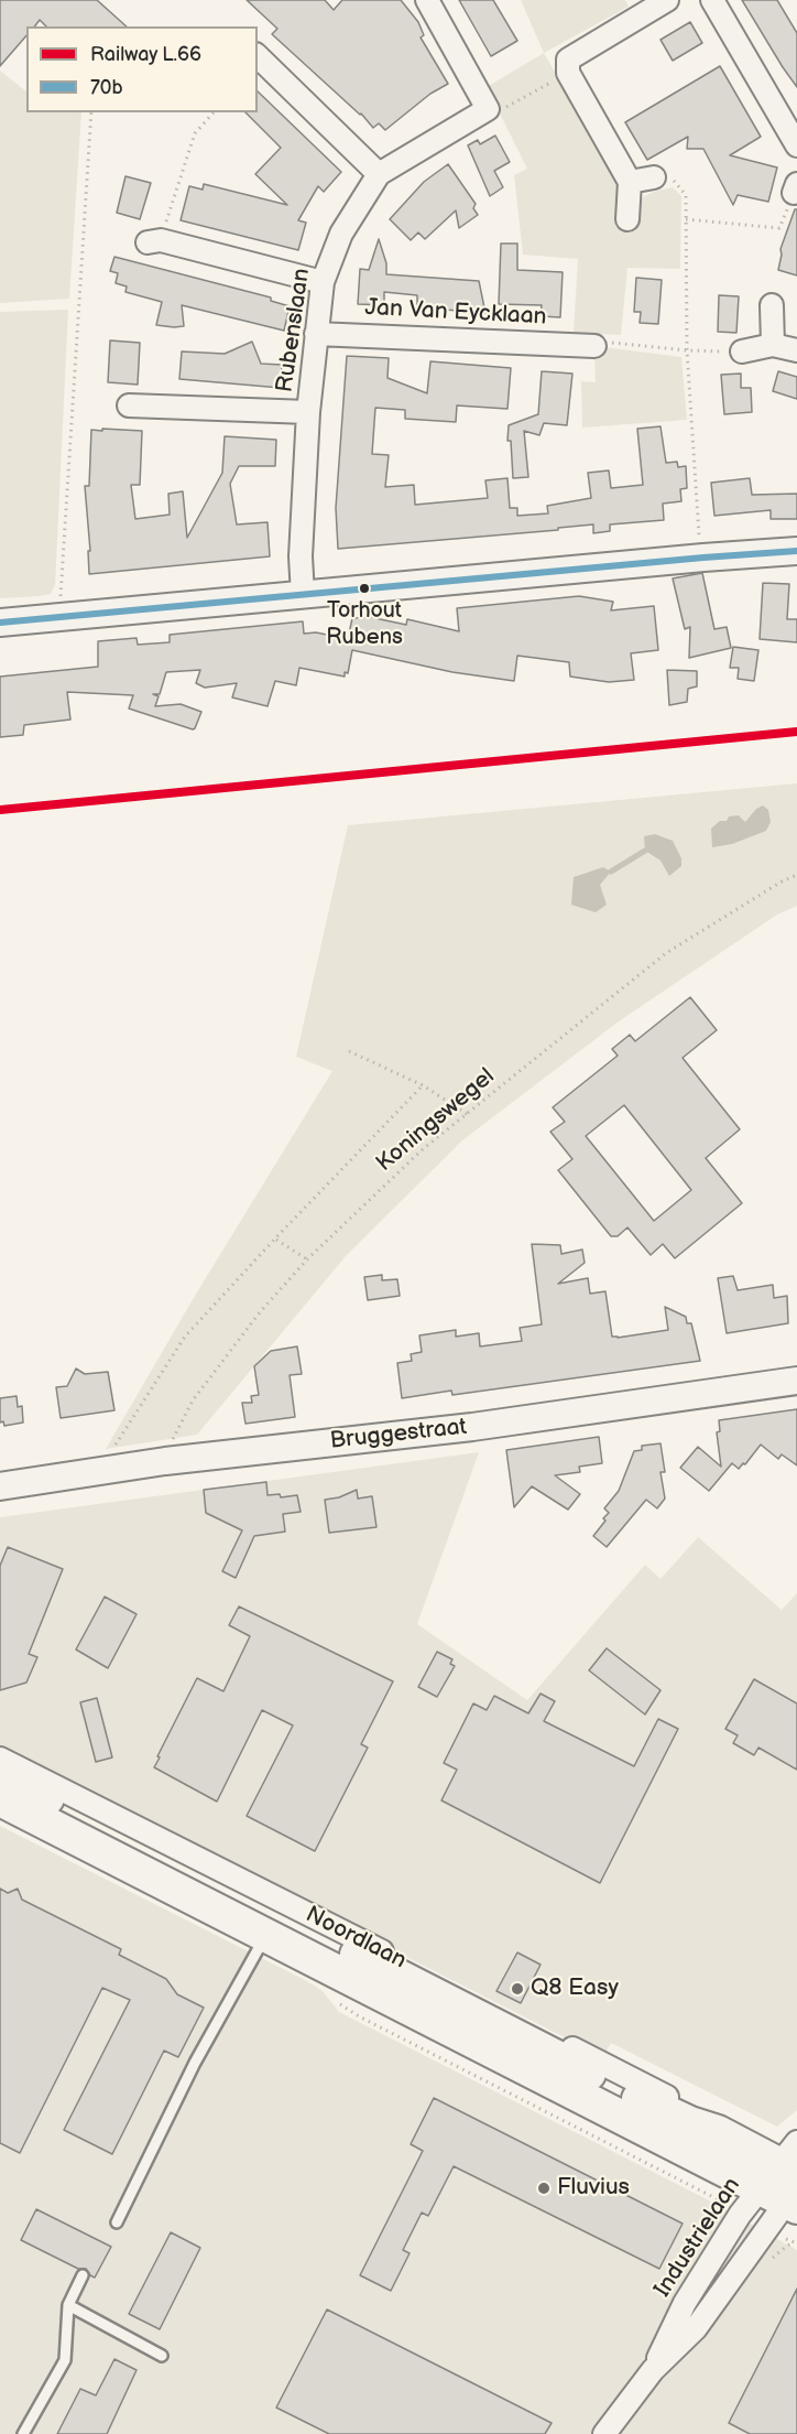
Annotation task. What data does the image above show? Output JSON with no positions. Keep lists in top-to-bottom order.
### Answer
{
  "streets": {
    "main road": ["Noordlaan"],
    "street": [
      "Jan Van Eycklaan",
      "Rubenslaan",
      "Bruggestraat",
      "Industrielaan"
    ],
    "path": ["Koningswegel"]
  },
  "crossings": [
    ["Jan Van Eycklaan", "Rubenslaan"],
    ["Koningswegel", "Bruggestraat"],
    ["Noordlaan", "Industrielaan"]
  ],
  "places": ["Torhout Rubens", "Q8 Easy", "Fluvius"],
  "lines": ["transit line 70b", "rail line L.66"],
  "legend": ["Railway L.66", "70b"]
}
